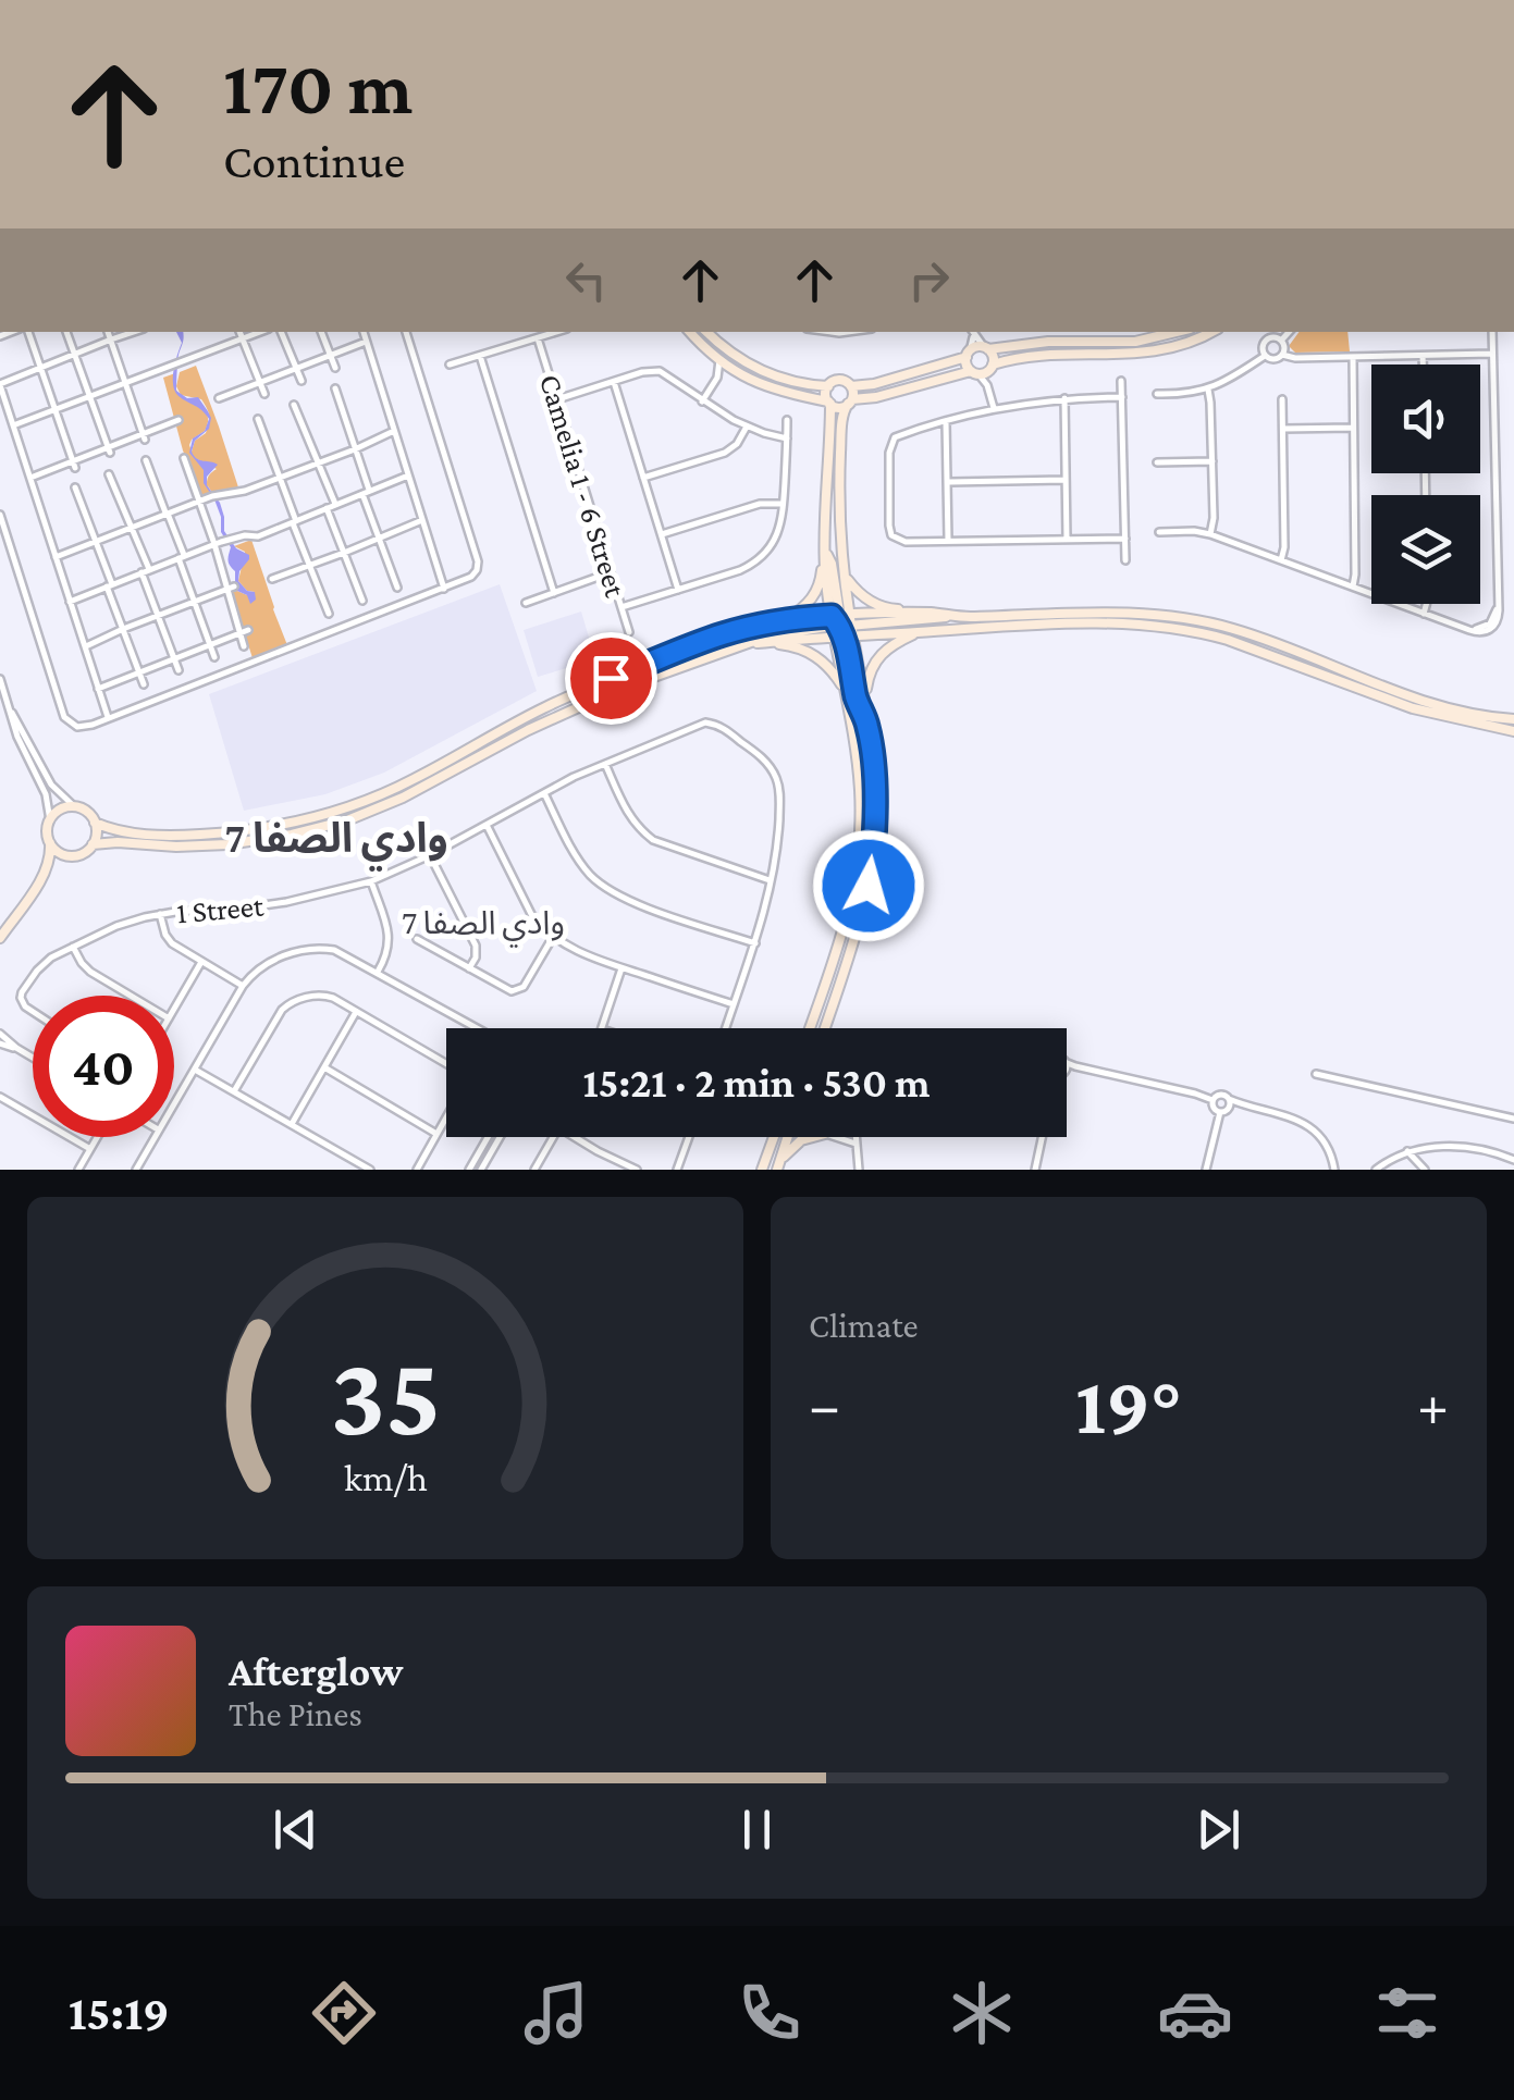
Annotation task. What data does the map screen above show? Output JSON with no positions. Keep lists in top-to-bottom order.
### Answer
{
  "streets": {
    "street": ["Camelia 1 - 6 Street", "1 Street"]
  },
  "districts": ["وادي الصفا 7", "وادي الصفا 7"],
  "page": {
    "turn": ["170 m", "Continue"],
    "limit": "40",
    "trip": "15:21 · 2 min · 530 m",
    "tile": "Climate",
    "heat": ["−", "19°", "+"],
    "song": ["Afterglow", "The Pines"],
    "tabs": "15:19",
    "gauge": ["35", "km/h"]
  }
}
